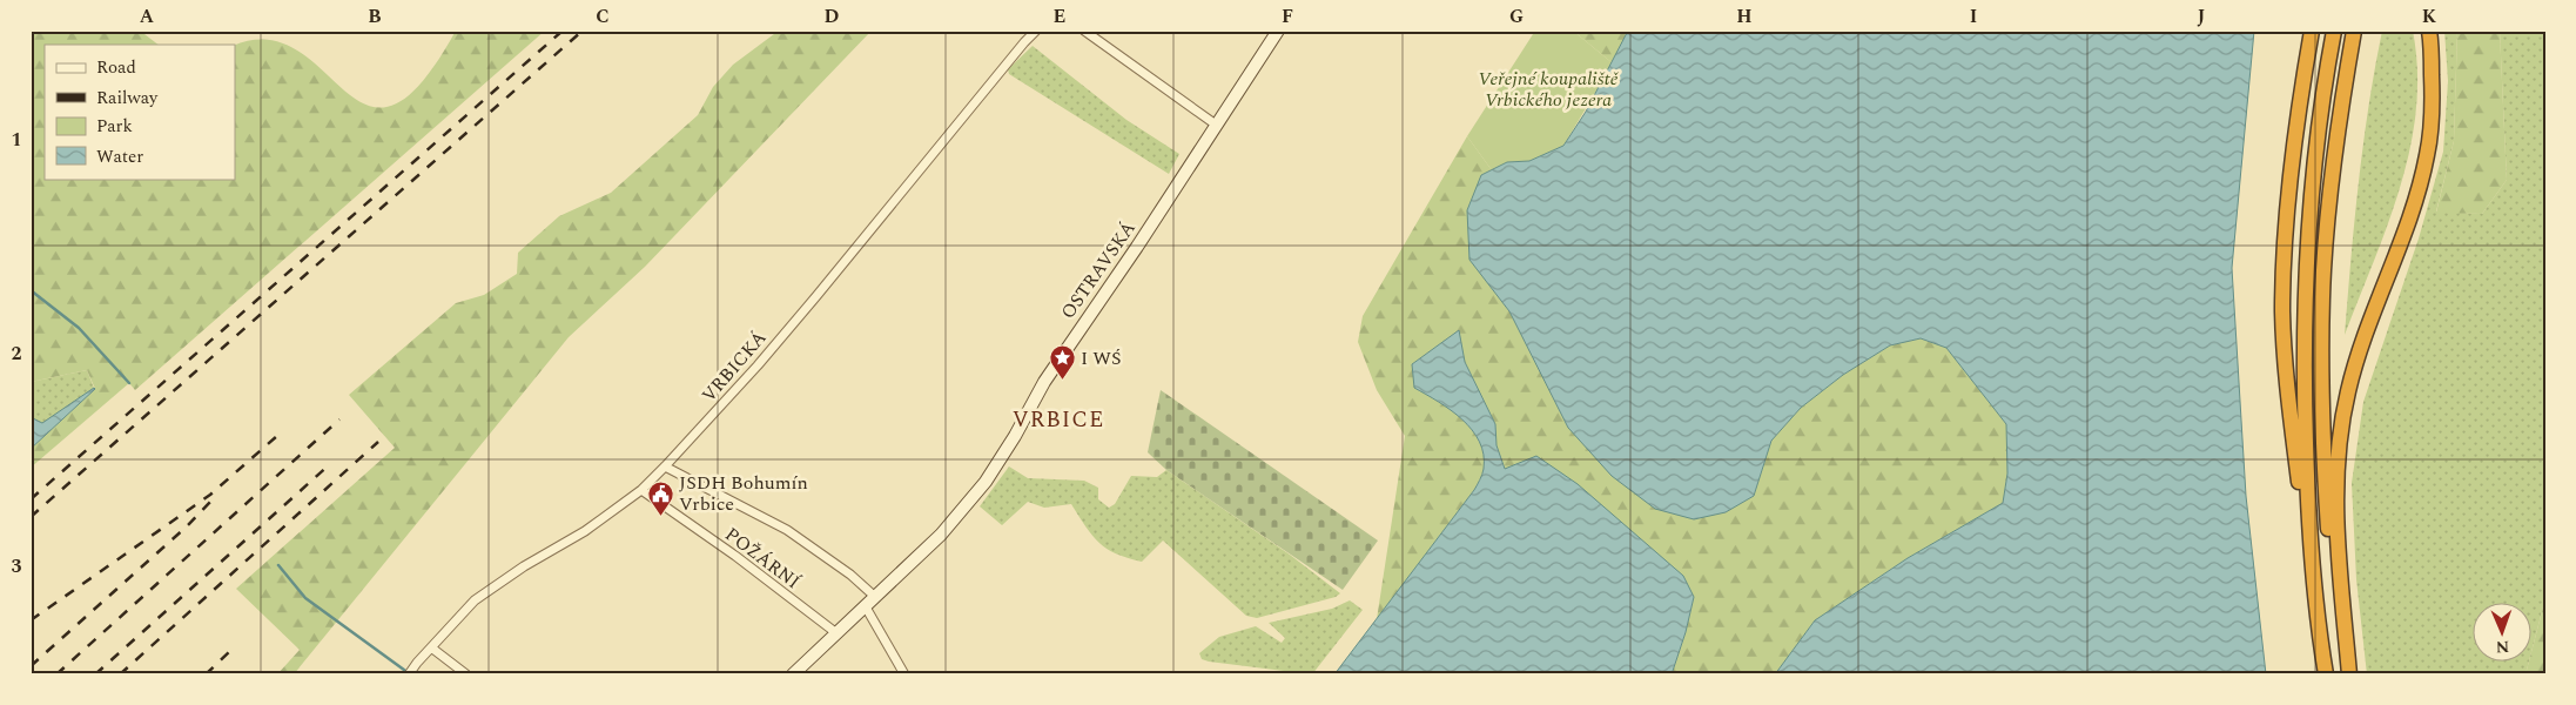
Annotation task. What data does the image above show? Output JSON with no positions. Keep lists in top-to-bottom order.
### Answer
{
  "streets": {
    "main road": ["OSTRAVSKÁ"],
    "street": ["VRBICKÁ", "POŽÁRNÍ"]
  },
  "crossings": [
    ["OSTRAVSKÁ", "POŽÁRNÍ"],
    ["VRBICKÁ", "POŽÁRNÍ"]
  ],
  "districts": ["VRBICE"],
  "parks": ["Veřejné koupaliště Vrbického jezera"],
  "places": {
    "place": ["I WŚ"],
    "public building": ["JSDH Bohumín Vrbice"]
  },
  "legend": [
    "Road",
    "Railway",
    "Park",
    "Water"
  ],
  "north": "bottom",
  "grid": {
    "columns": [
      "A",
      "B",
      "C",
      "D",
      "E",
      "F",
      "G",
      "H",
      "I",
      "J",
      "K"
    ],
    "rows": ["1", "2", "3"]
  }
}
